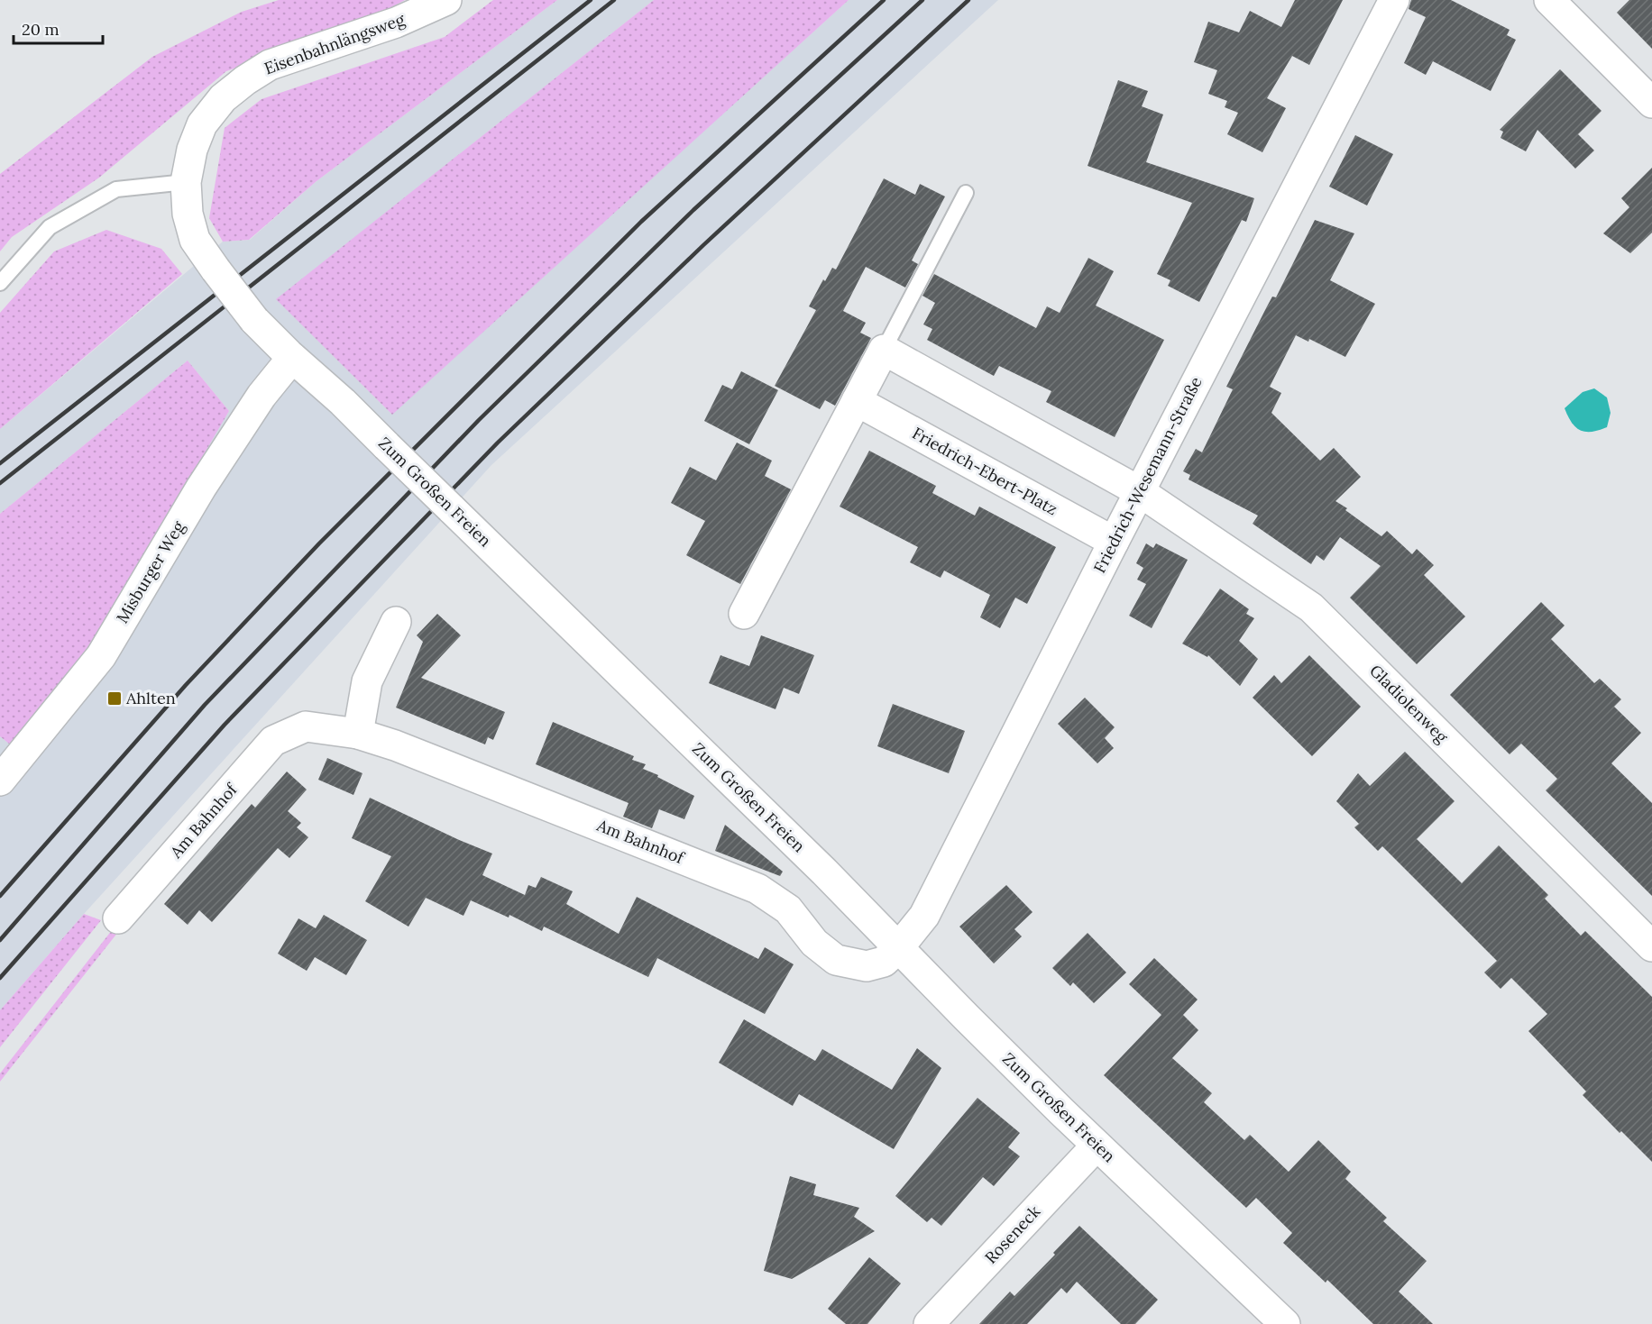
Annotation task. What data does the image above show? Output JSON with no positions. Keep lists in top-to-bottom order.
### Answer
{
  "streets": {
    "street": [
      "Eisenbahnlängsweg",
      "Friedrich-Ebert-Platz",
      "Friedrich-Wesemann-Straße",
      "Zum Großen Freien",
      "Misburger Weg",
      "Gladiolenweg",
      "Am Bahnhof",
      "Roseneck"
    ]
  },
  "crossings": [
    ["Eisenbahnlängsweg", "Zum Großen Freien"],
    ["Friedrich-Ebert-Platz", "Friedrich-Wesemann-Straße"],
    ["Friedrich-Wesemann-Straße", "Zum Großen Freien"],
    ["Friedrich-Wesemann-Straße", "Gladiolenweg"],
    ["Friedrich-Wesemann-Straße", "Am Bahnhof"],
    ["Zum Großen Freien", "Misburger Weg"],
    ["Zum Großen Freien", "Am Bahnhof"],
    ["Zum Großen Freien", "Roseneck"]
  ],
  "places": {
    "transit": ["Ahlten"]
  },
  "scale_bar": "20 m"
}
